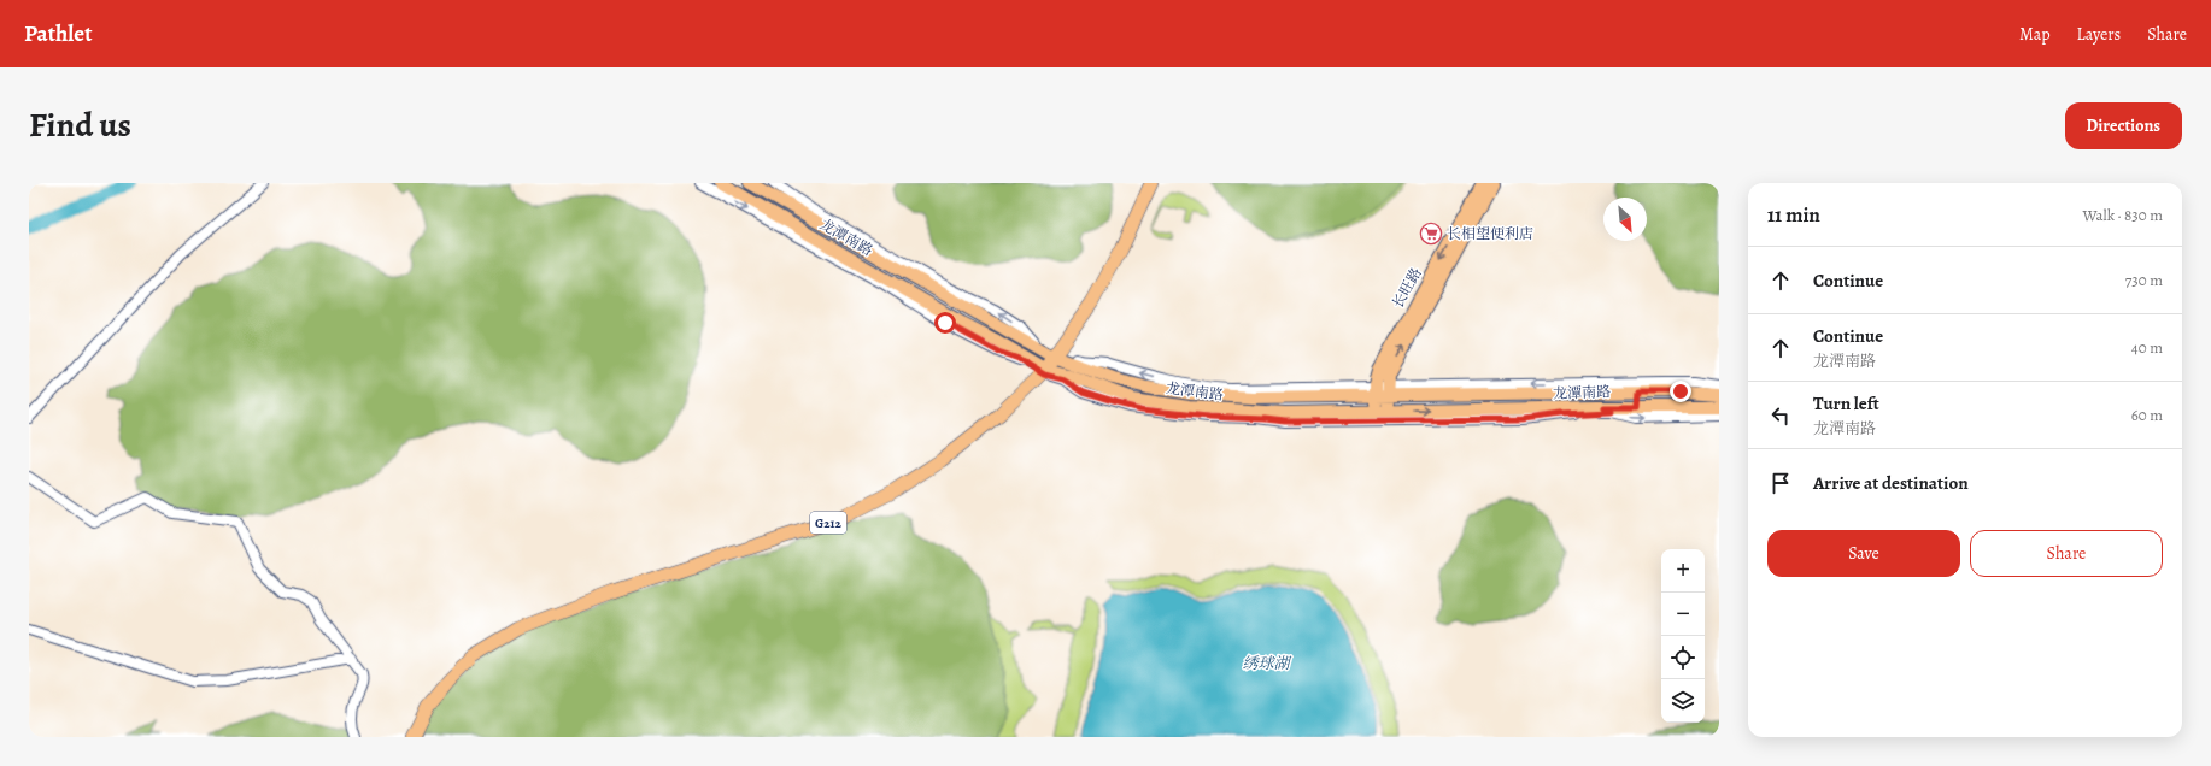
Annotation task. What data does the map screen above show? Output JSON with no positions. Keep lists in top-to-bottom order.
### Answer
{
  "streets": {
    "highway": ["G212"],
    "main road": ["龙潭南路", "长旺路"]
  },
  "crossings": [
    ["龙潭南路", "长旺路"],
    ["龙潭南路", "G212"]
  ],
  "water": ["绣球湖"],
  "places": {
    "supermarket": ["长相望便利店"]
  },
  "north": "bottom right",
  "page": {
    "header": "Pathlet",
    "nav": ["Map", "Layers", "Share"],
    "title": "Find us",
    "buttons": [
      "Directions",
      ["Save", "Share"]
    ],
    "heading": ["11 min", "Walk · 830 m"],
    "list": [
      ["Continue", "730 m"],
      ["Continue", "龙潭南路", "40 m"],
      ["Turn left", "龙潭南路", "60 m"],
      "Arrive at destination"
    ],
    "map_buttons": ["+", "−"]
  }
}
